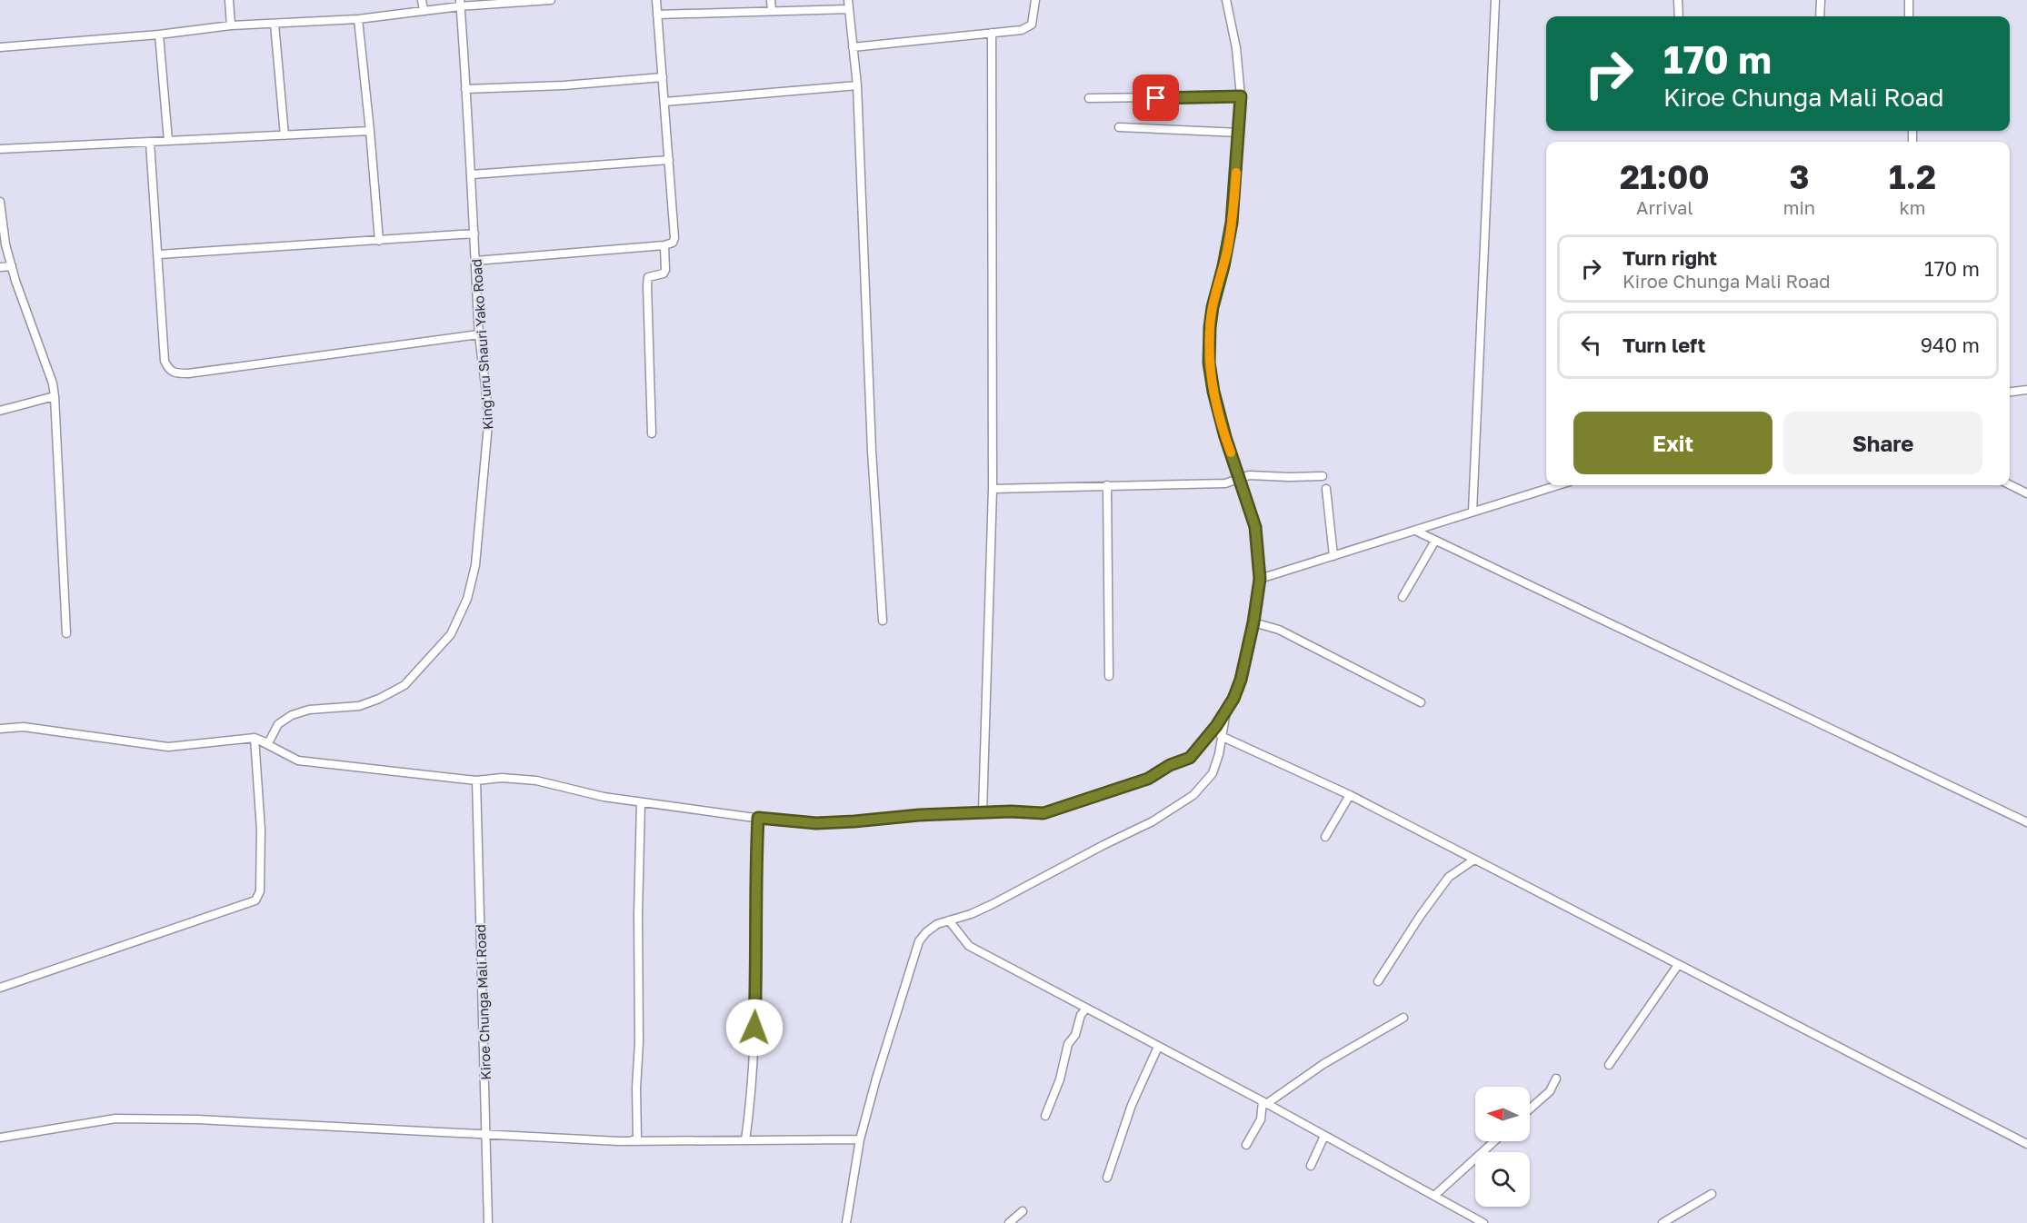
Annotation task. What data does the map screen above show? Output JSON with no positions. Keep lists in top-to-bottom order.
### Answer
{
  "streets": {
    "street": ["King'uru Shauri Yako Road", "Kiroe Chunga Mali Road"]
  },
  "north": "left",
  "page": {
    "turn": ["170 m", "Kiroe Chunga Mali Road"],
    "eta": [
      "21:00",
      "Arrival",
      "3",
      "min",
      "1.2",
      "km"
    ],
    "list": [
      {
        "name": "Turn right",
        "note": "Kiroe Chunga Mali Road",
        "value": "170 m"
      },
      {
        "name": "Turn left",
        "value": "940 m"
      }
    ],
    "buttons": ["Exit", "Share"]
  }
}
